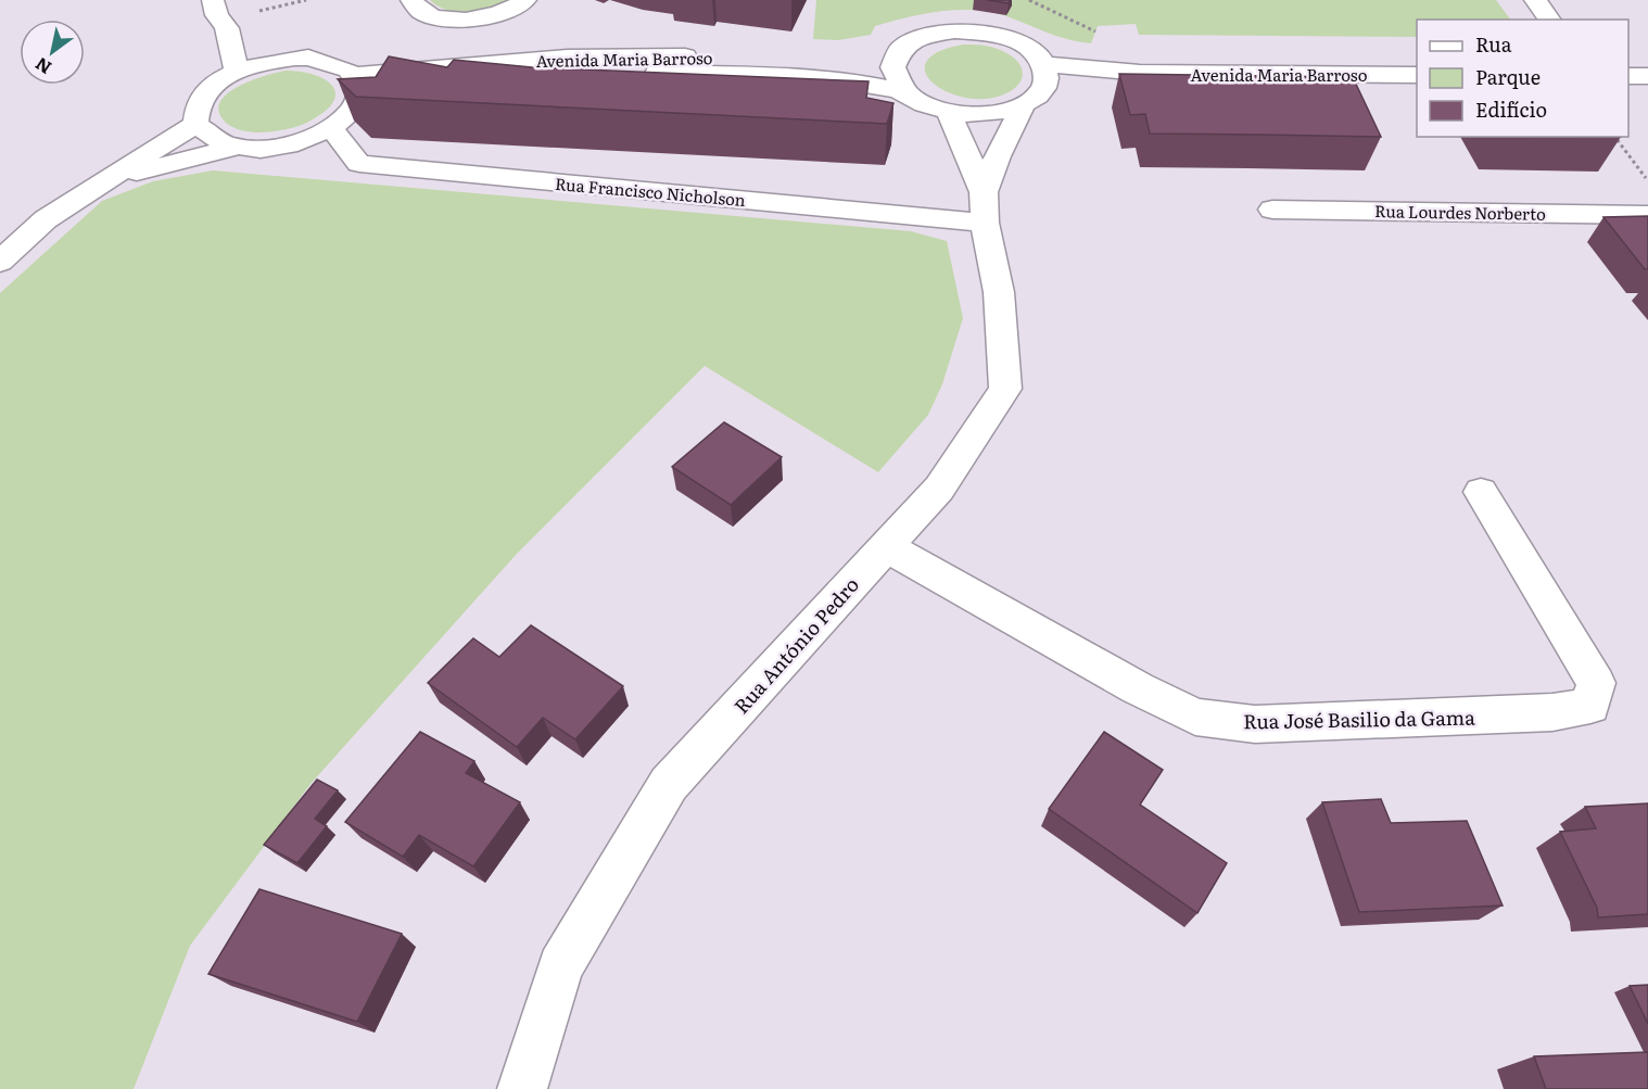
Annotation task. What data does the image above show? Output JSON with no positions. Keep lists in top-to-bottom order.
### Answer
{
  "streets": {
    "street": [
      "Avenida Maria Barroso",
      "Rua Francisco Nicholson",
      "Rua Lourdes Norberto",
      "Rua António Pedro",
      "Rua José Basilio da Gama"
    ]
  },
  "crossings": [
    ["Avenida Maria Barroso", "Rua Francisco Nicholson"],
    ["Avenida Maria Barroso", "Rua António Pedro"],
    ["Rua Francisco Nicholson", "Rua António Pedro"],
    ["Rua António Pedro", "Rua José Basilio da Gama"]
  ],
  "legend": ["Rua", "Parque", "Edifício"],
  "north": "bottom left"
}
